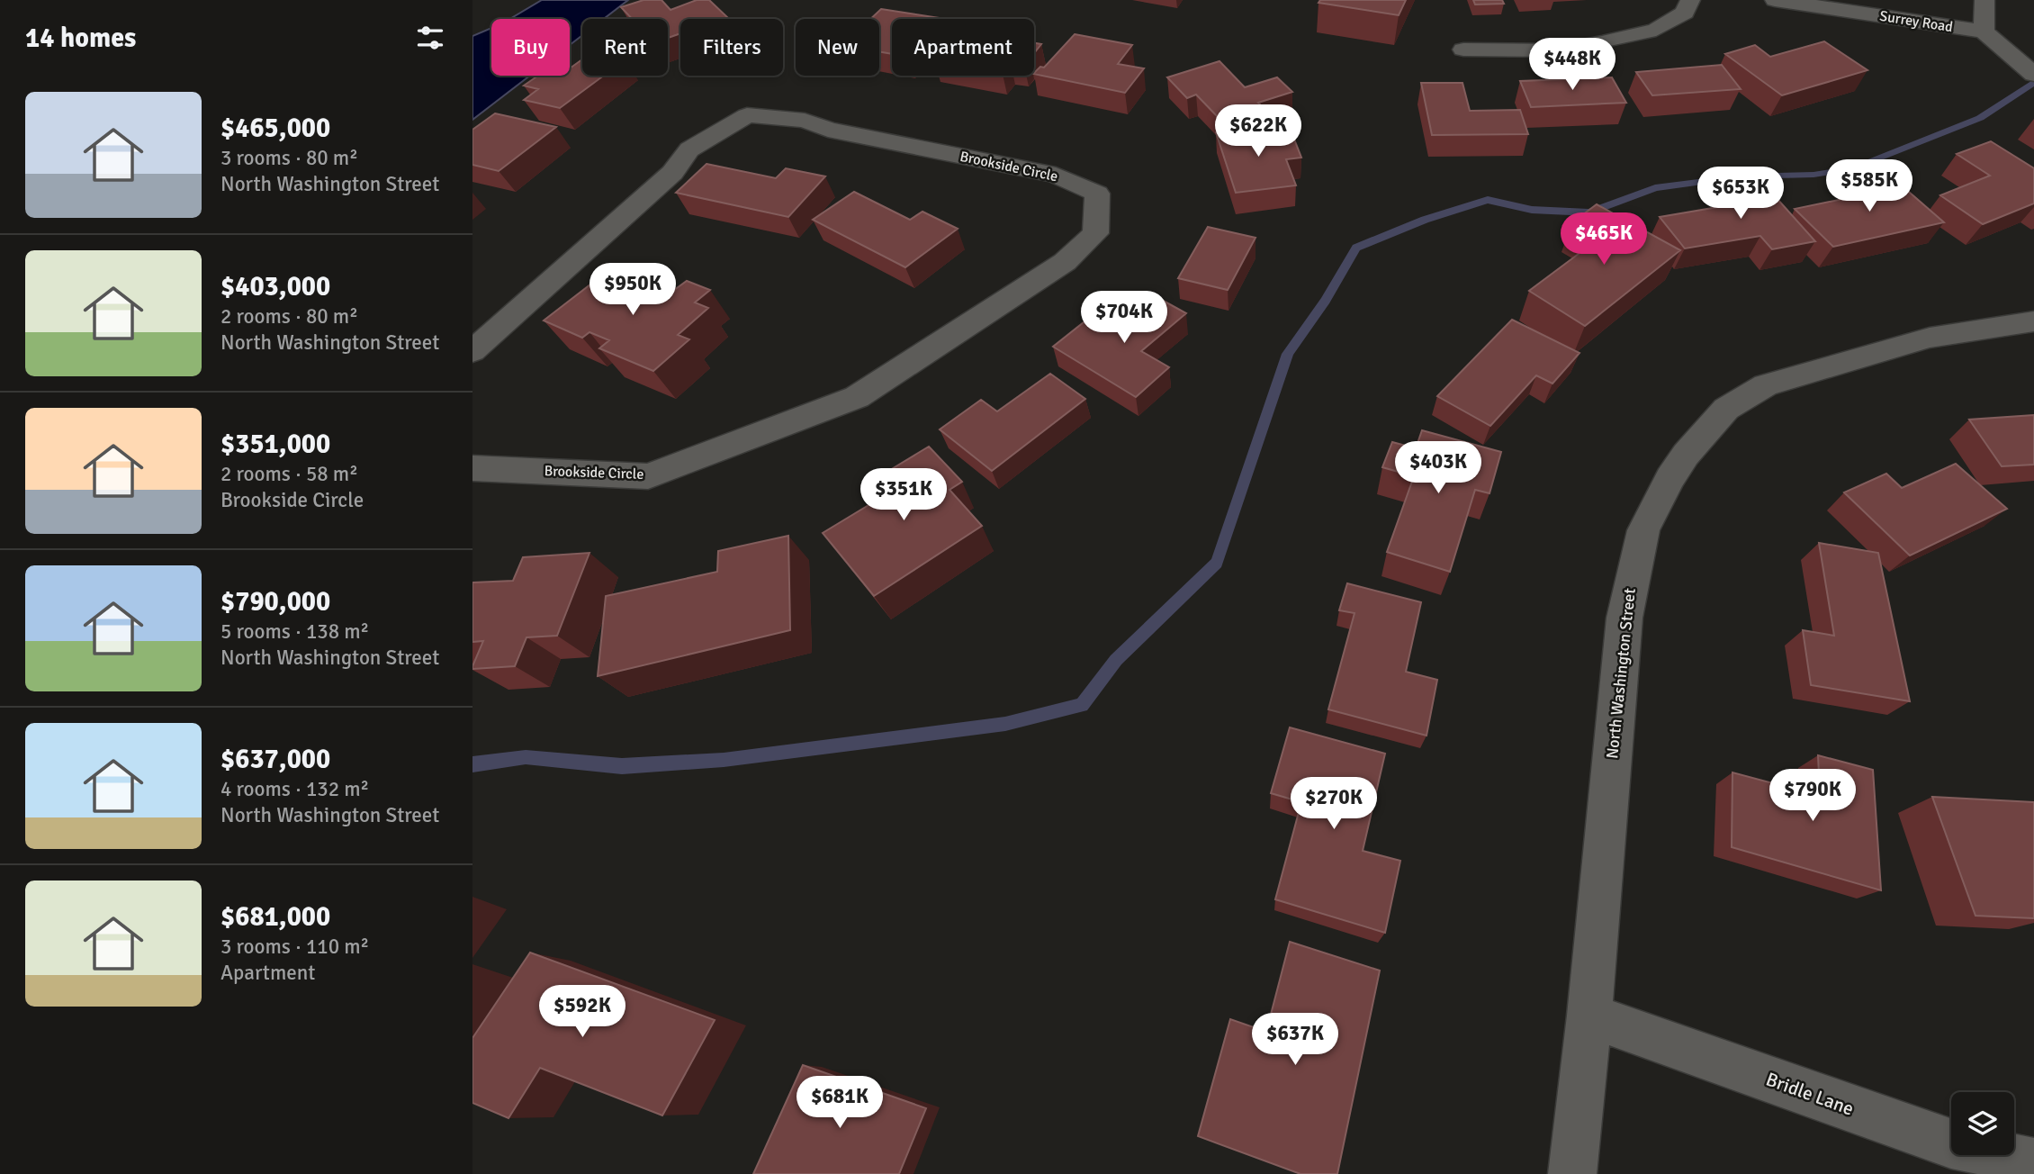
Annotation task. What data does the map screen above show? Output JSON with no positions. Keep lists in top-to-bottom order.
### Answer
{
  "streets": {
    "street": [
      "Surrey Road",
      "Brookside Circle",
      "North Washington Street",
      "Bridle Lane"
    ]
  },
  "crossings": [
    ["North Washington Street", "Bridle Lane"]
  ],
  "page": {
    "heading": "14 homes",
    "chip": [
      "Buy",
      "Rent",
      "Filters",
      "New",
      "Apartment"
    ],
    "price": [
      "$448K",
      "$622K",
      "$585K",
      "$653K",
      "$465K",
      "$950K",
      "$704K",
      "$403K",
      "$351K",
      "$790K",
      "$270K",
      "$592K",
      "$637K",
      "$681K"
    ],
    "list": [
      {
        "name": "$465,000",
        "note": "3 rooms · 80 m² · North Washington Street"
      },
      {
        "name": "$403,000",
        "note": "2 rooms · 80 m² · North Washington Street"
      },
      {
        "name": "$351,000",
        "note": "2 rooms · 58 m² · Brookside Circle"
      },
      {
        "name": "$790,000",
        "note": "5 rooms · 138 m² · North Washington Street"
      },
      {
        "name": "$637,000",
        "note": "4 rooms · 132 m² · North Washington Street"
      },
      {
        "name": "$681,000",
        "note": "3 rooms · 110 m² · Apartment"
      }
    ]
  }
}
